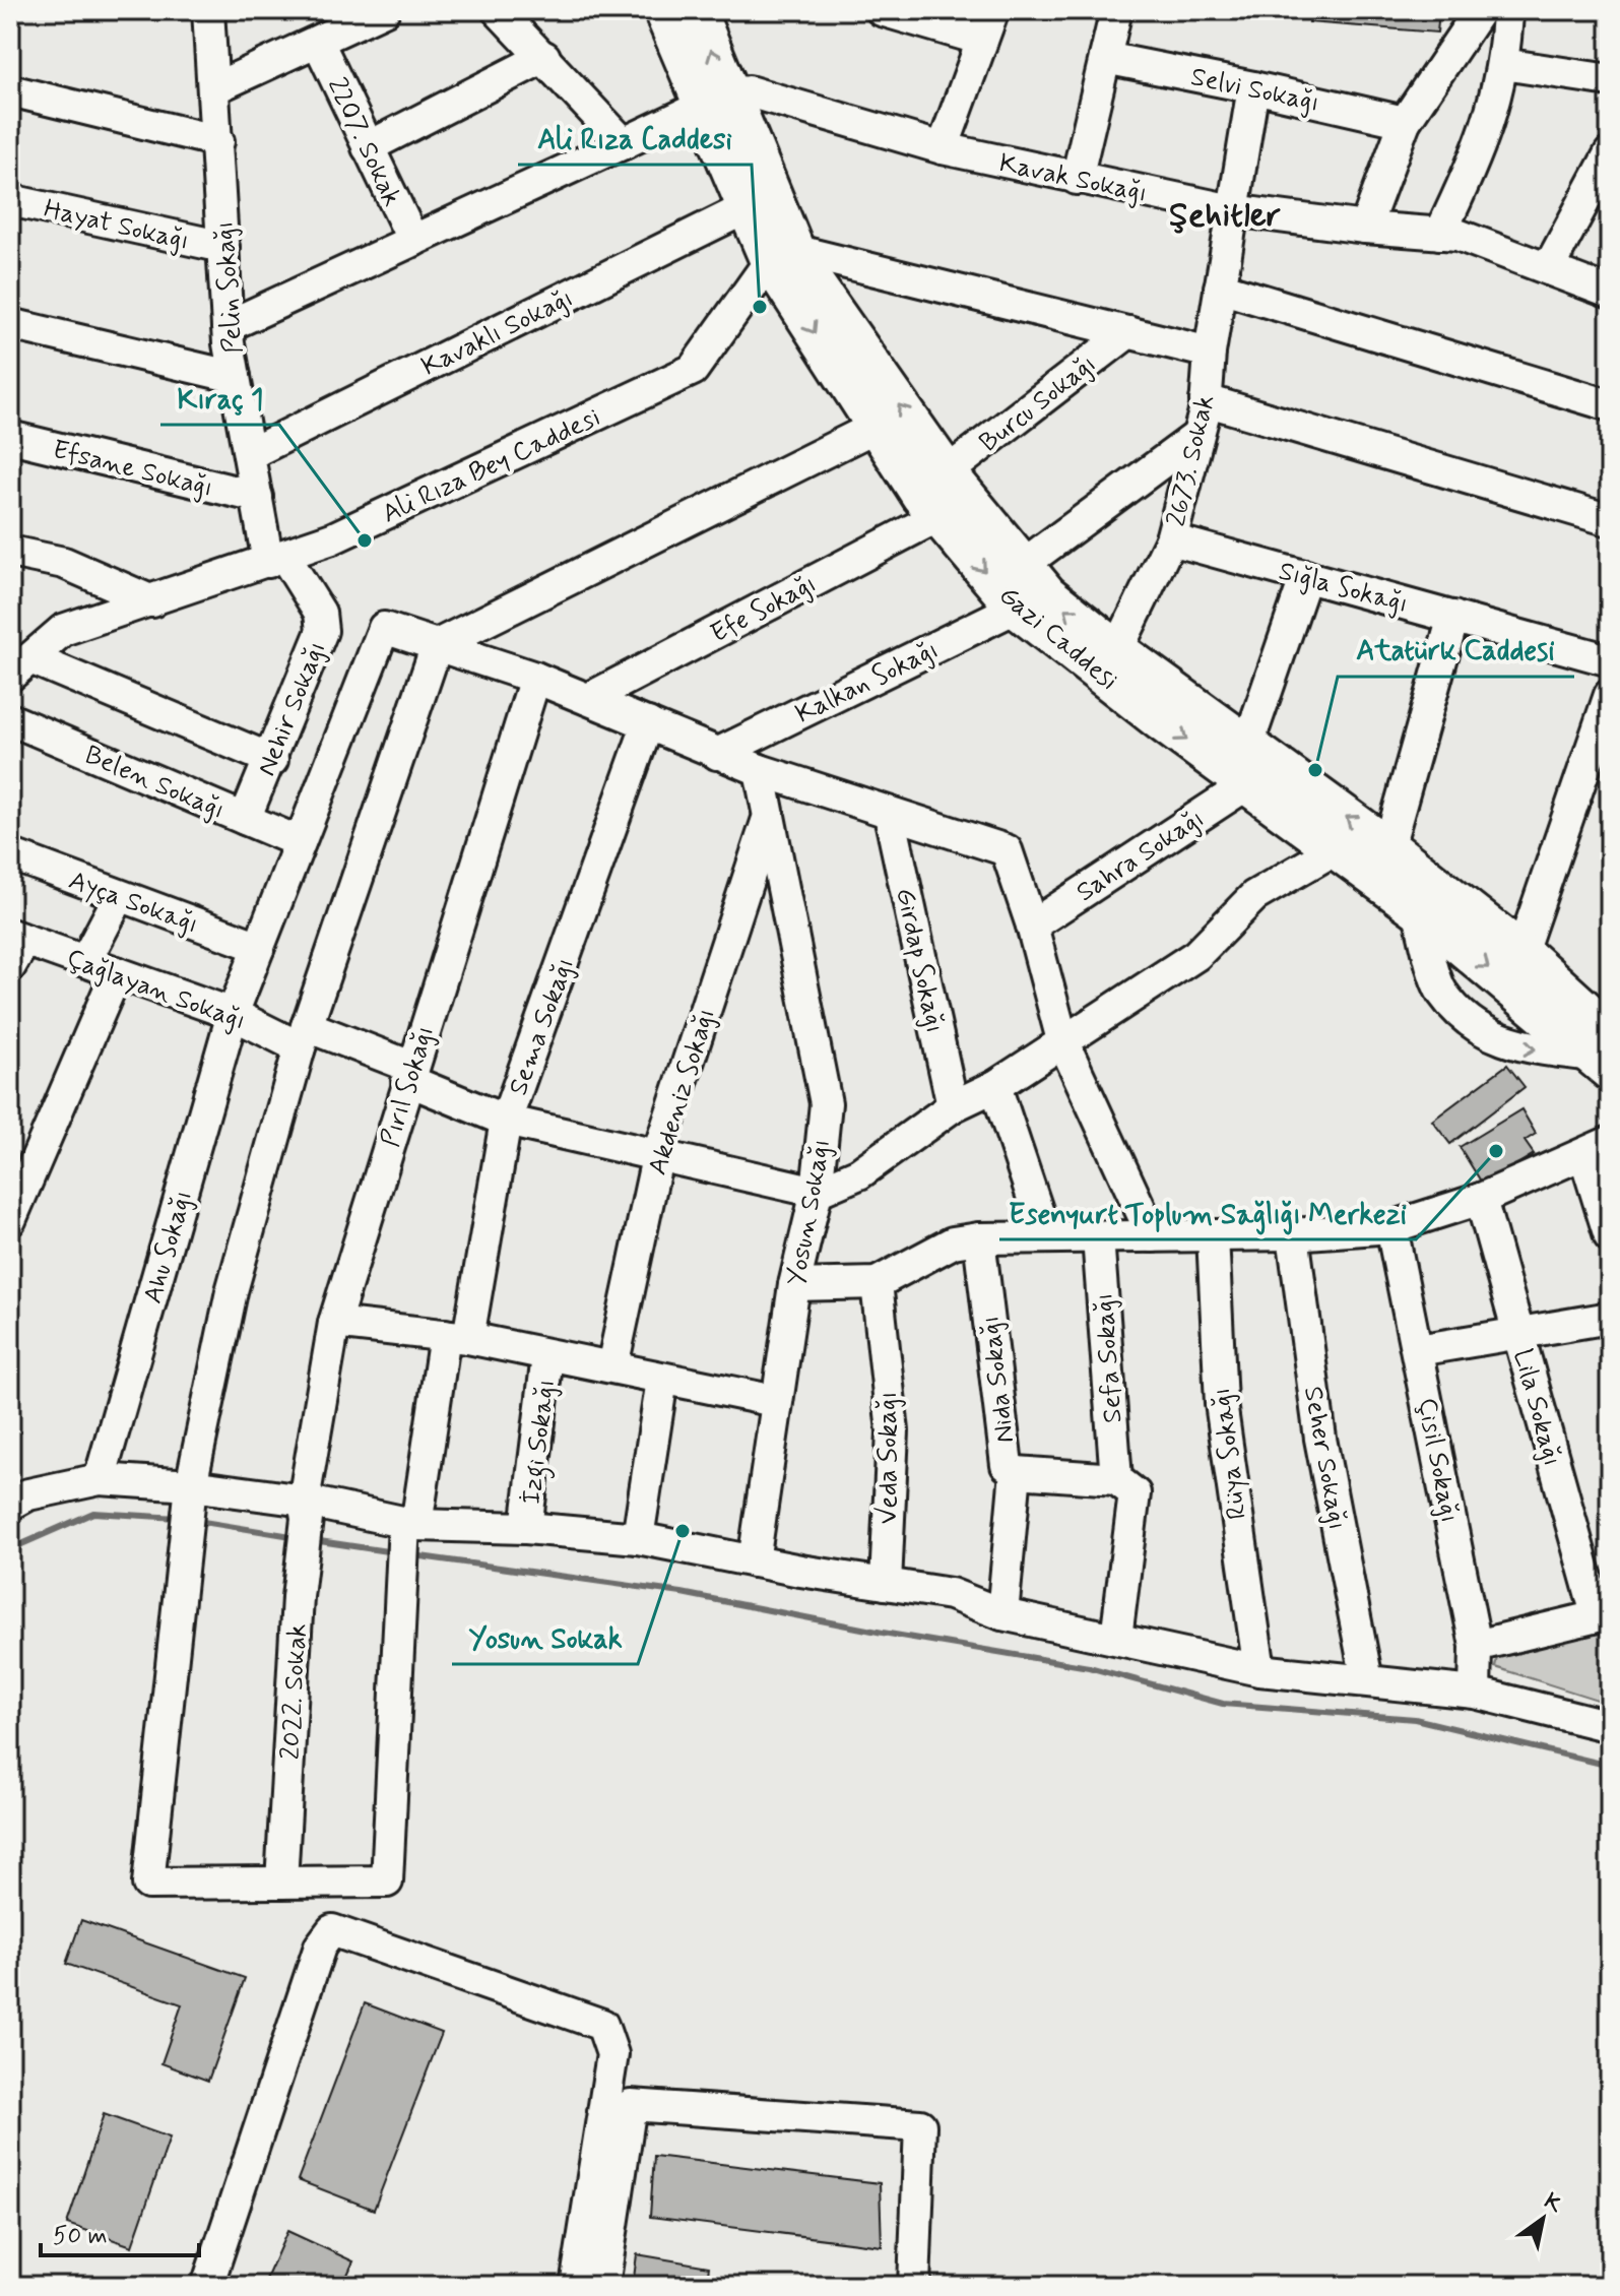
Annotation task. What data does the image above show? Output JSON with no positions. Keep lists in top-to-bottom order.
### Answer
{
  "streets": {
    "main road": ["Gazi Caddesi"],
    "street": [
      "Selvi Sokağı",
      "2207. Sokak",
      "Kavak Sokağı",
      "Hayat Sokağı",
      "Pelin Sokağı",
      "Kavaklı Sokağı",
      "Burcu Sokağı",
      "2673. Sokak",
      "Ali Rıza Bey Caddesi",
      "Efsane Sokağı",
      "Sığla Sokağı",
      "Efe Sokağı",
      "Kalkan Sokağı",
      "Nehir Sokağı",
      "Belen Sokağı",
      "Sahra Sokağı",
      "Ayça Sokağı",
      "Girdap Sokağı",
      "Çağlayan Sokağı",
      "Sema Sokağı",
      "Pırıl Sokağı",
      "Akdeniz Sokağı",
      "Yosun Sokağı",
      "Ahu Sokağı",
      "Sefa Sokağı",
      "Nida Sokağı",
      "Lila Sokağı",
      "İzgi Sokağı",
      "Rüya Sokağı",
      "Veda Sokağı",
      "Seher Sokağı",
      "Çisil Sokağı",
      "2022. Sokak"
    ]
  },
  "crossings": [
    ["Selvi Sokağı", "2673. Sokak"],
    ["Kavak Sokağı", "2673. Sokak"],
    ["Kavak Sokağı", "Gazi Caddesi"],
    ["Hayat Sokağı", "Pelin Sokağı"],
    ["Pelin Sokağı", "Kavaklı Sokağı"],
    ["Pelin Sokağı", "Ali Rıza Bey Caddesi"],
    ["Pelin Sokağı", "Efsane Sokağı"],
    ["Pelin Sokağı", "Nehir Sokağı"],
    ["Kavaklı Sokağı", "Gazi Caddesi"],
    ["Burcu Sokağı", "Gazi Caddesi"],
    ["2673. Sokak", "Sığla Sokağı"],
    ["2673. Sokak", "Gazi Caddesi"],
    ["Ali Rıza Bey Caddesi", "Gazi Caddesi"],
    ["Ali Rıza Bey Caddesi", "Nehir Sokağı"],
    ["Efe Sokağı", "Gazi Caddesi"],
    ["Gazi Caddesi", "Kalkan Sokağı"],
    ["Gazi Caddesi", "Sahra Sokağı"],
    ["Nehir Sokağı", "Belen Sokağı"],
    ["Belen Sokağı", "Ahu Sokağı"],
    ["Ayça Sokağı", "Ahu Sokağı"],
    ["Çağlayan Sokağı", "Sema Sokağı"],
    ["Çağlayan Sokağı", "Pırıl Sokağı"],
    ["Çağlayan Sokağı", "Akdeniz Sokağı"],
    ["Çağlayan Sokağı", "Yosun Sokağı"],
    ["Çağlayan Sokağı", "Ahu Sokağı"],
    ["Sema Sokağı", "2022. Sokak"],
    ["Pırıl Sokağı", "2022. Sokak"],
    ["Akdeniz Sokağı", "Yosun Sokağı"]
  ],
  "districts": ["Şehitler"],
  "places": [
    "Ali Rıza Caddesi",
    "Kıraç 1",
    "Atatürk Caddesi",
    "Esenyurt Toplum Sağlığı Merkezi",
    "Yosun Sokak"
  ],
  "scale_bar": "50 m",
  "north": "top right"
}
